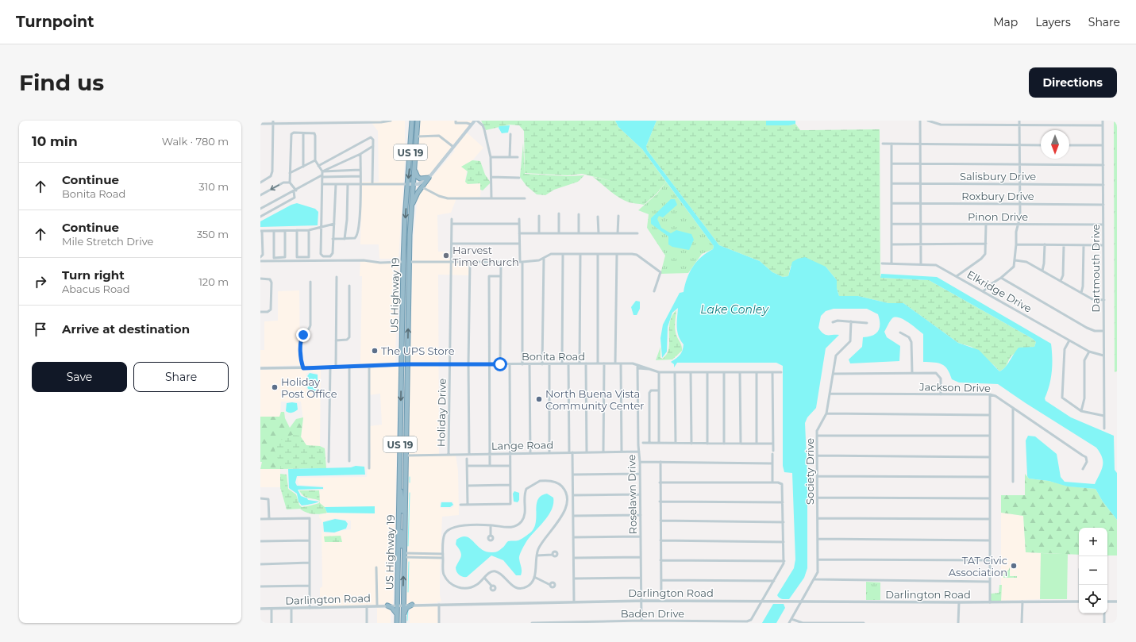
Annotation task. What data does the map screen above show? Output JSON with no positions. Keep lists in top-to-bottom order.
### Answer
{
  "streets": {
    "highway": ["US 19", "US Highway 19"],
    "street": [
      "Salisbury Drive",
      "Roxbury Drive",
      "Pinon Drive",
      "Dartmouth Drive",
      "Elkridge Drive",
      "Bonita Road",
      "Jackson Drive",
      "Holiday Drive",
      "Lange Road",
      "Society Drive",
      "Roselawn Drive",
      "Darlington Road",
      "Baden Drive"
    ]
  },
  "crossings": [
    ["Salisbury Drive", "Dartmouth Drive"],
    ["Roxbury Drive", "Dartmouth Drive"],
    ["Pinon Drive", "Dartmouth Drive"],
    ["Dartmouth Drive", "Elkridge Drive"],
    ["US Highway 19", "Bonita Road"],
    ["US Highway 19", "Lange Road"],
    ["US Highway 19", "Darlington Road"],
    ["Bonita Road", "Holiday Drive"],
    ["Bonita Road", "Roselawn Drive"],
    ["Jackson Drive", "Society Drive"],
    ["Holiday Drive", "Lange Road"],
    ["Lange Road", "Roselawn Drive"],
    ["Society Drive", "Darlington Road"],
    ["Roselawn Drive", "Darlington Road"],
    ["Roselawn Drive", "Baden Drive"],
    ["Darlington Road", "Baden Drive"]
  ],
  "water": ["Lake Conley"],
  "places": [
    "Harvest Time Church",
    "The UPS Store",
    "Holiday Post Office",
    "North Buena Vista Community Center",
    "TAT Civic Association"
  ],
  "north": "bottom",
  "page": {
    "header": "Turnpoint",
    "nav": ["Map", "Layers", "Share"],
    "buttons": [
      "Directions",
      ["Save", "Share"]
    ],
    "title": "Find us",
    "heading": ["10 min", "Walk · 780 m"],
    "list": [
      ["Continue", "Bonita Road", "310 m"],
      ["Continue", "Mile Stretch Drive", "350 m"],
      ["Turn right", "Abacus Road", "120 m"],
      "Arrive at destination"
    ],
    "map_buttons": ["+", "−"]
  }
}
